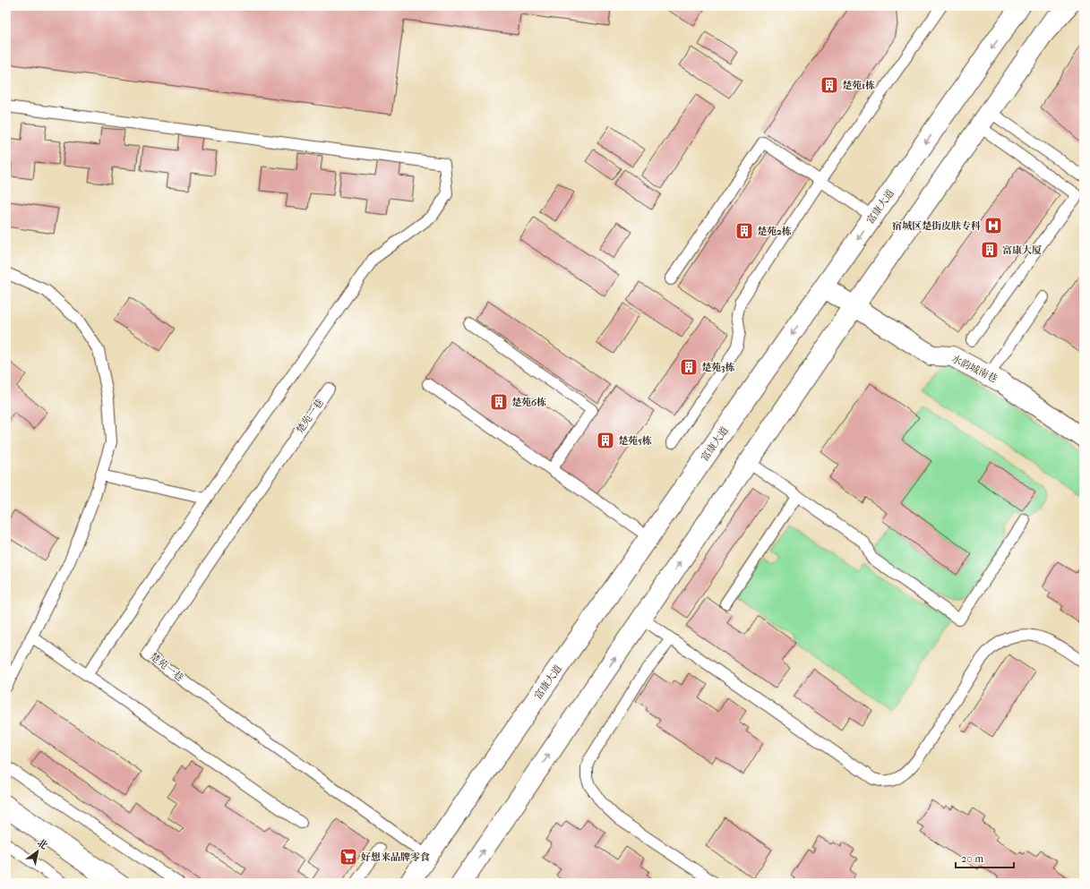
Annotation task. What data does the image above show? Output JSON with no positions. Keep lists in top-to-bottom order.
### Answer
{
  "streets": {
    "street": ["富康大道", "水韵城南巷"],
    "lane": ["楚苑一巷"]
  },
  "crossings": [
    ["富康大道", "水韵城南巷"],
    ["富康大道", "楚苑一巷"]
  ],
  "places": {
    "building": [
      "楚苑1栋",
      "楚苑2栋",
      "富康大厦",
      "楚苑3栋",
      "楚苑6栋",
      "楚苑5栋"
    ],
    "hospital": ["宿城区楚街皮肤专科"],
    "supermarket": ["好想来品牌零食"]
  },
  "scale_bar": "20 m",
  "north": "top right"
}
